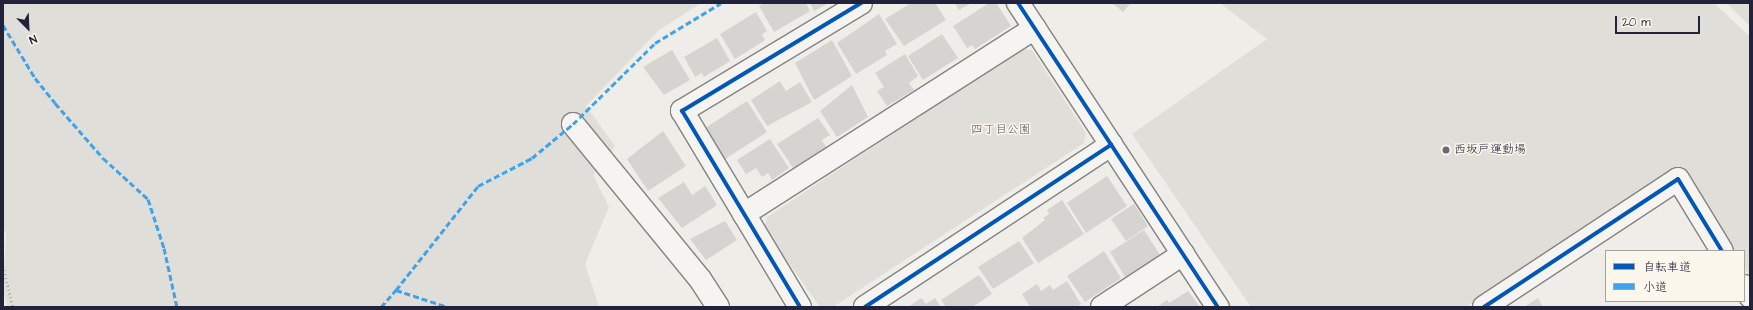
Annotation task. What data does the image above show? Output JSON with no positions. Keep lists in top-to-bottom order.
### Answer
{
  "parks": ["四丁目公園"],
  "places": ["西坂戸運動場"],
  "legend": ["自転車道", "小道"],
  "scale_bar": "20 m",
  "north": "bottom right"
}
